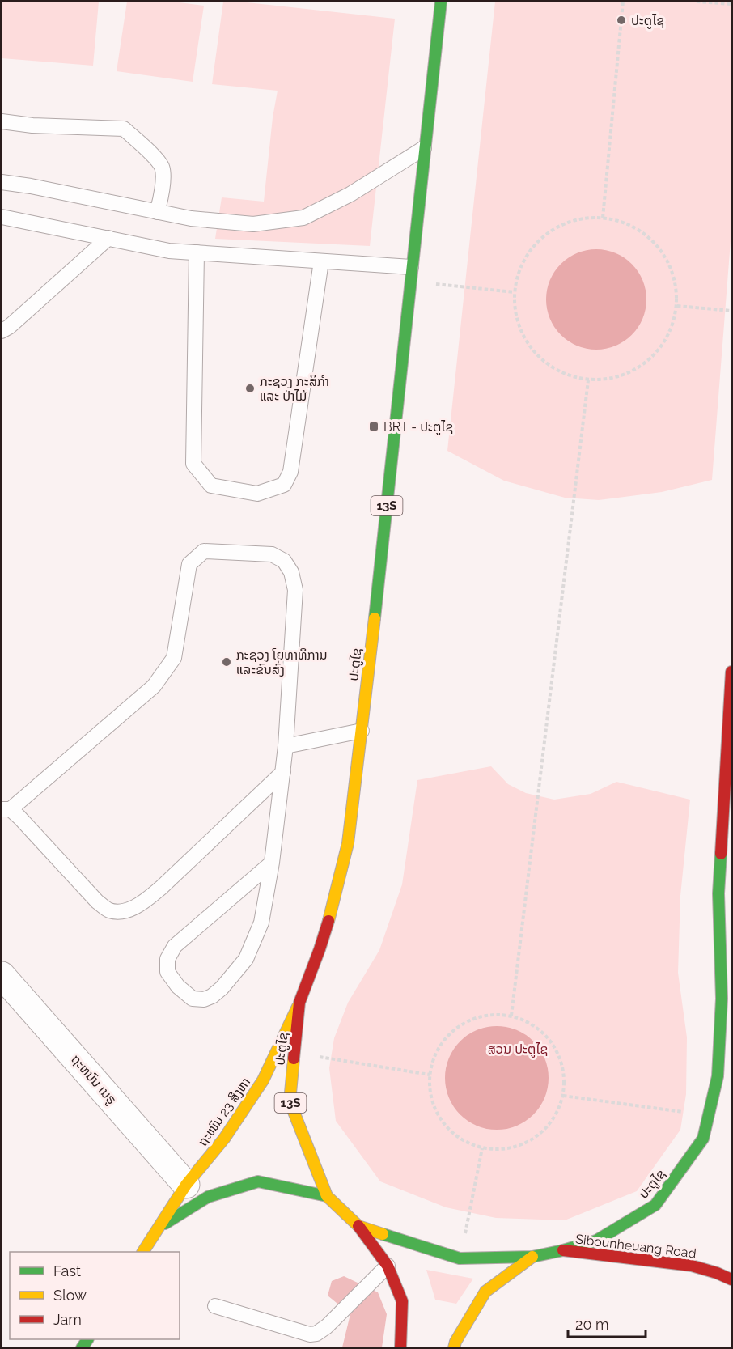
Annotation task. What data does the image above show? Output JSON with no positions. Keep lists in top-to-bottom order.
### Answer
{
  "streets": {
    "main road": [
      "13S",
      "ປະຕູໄຊ",
      "ຖະໜົນ 23 ສິງຫາ",
      "Sibounheuang Road"
    ],
    "street": ["ຖະຫນົນ ເນຣູ"]
  },
  "crossings": [
    ["13S", "ປະຕູໄຊ"],
    ["ປະຕູໄຊ", "ຖະໜົນ 23 ສິງຫາ"],
    ["ປະຕູໄຊ", "Sibounheuang Road"],
    ["ຖະຫນົນ ເນຣູ", "ຖະໜົນ 23 ສິງຫາ"]
  ],
  "parks": ["ສວນ ປະຕູໄຊ"],
  "places": {
    "other": ["ປະຕູໄຊ", "ກະຊວງ ກະສິກຳ ແລະ ປ່າໄມ້", "ກະຊວງ ໂຍທາທິການ ແລະຂົນສົ່ງ"],
    "transit": ["BRT - ປະຕູໄຊ"]
  },
  "legend": ["Fast", "Slow", "Jam"],
  "scale_bar": "20 m"
}
